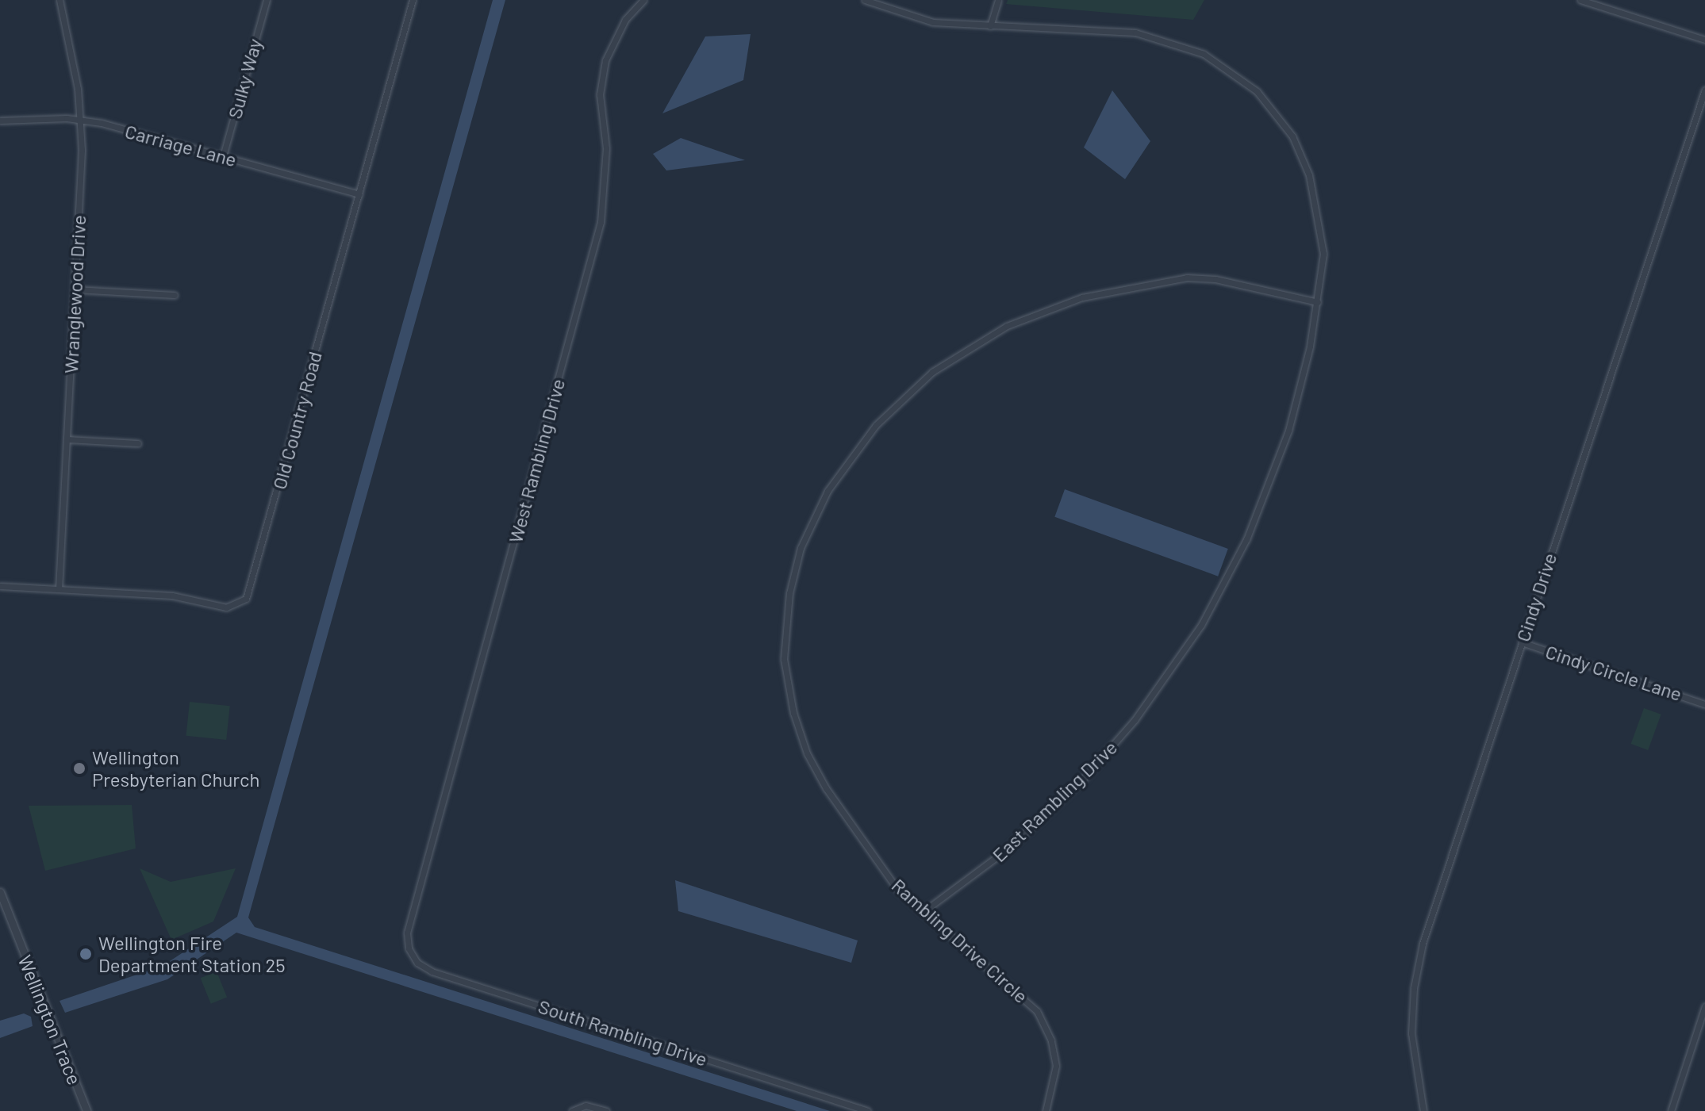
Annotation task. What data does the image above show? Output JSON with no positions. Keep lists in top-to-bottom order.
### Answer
{
  "streets": {
    "street": [
      "Sulky Way",
      "Carriage Lane",
      "Wranglewood Drive",
      "Old Country Road",
      "West Rambling Drive",
      "Cindy Drive",
      "Cindy Circle Lane",
      "East Rambling Drive",
      "Rambling Drive Circle",
      "Wellington Trace",
      "South Rambling Drive"
    ]
  },
  "crossings": [
    ["Sulky Way", "Carriage Lane"],
    ["Carriage Lane", "Wranglewood Drive"],
    ["Carriage Lane", "Old Country Road"],
    ["Wranglewood Drive", "Old Country Road"],
    ["West Rambling Drive", "South Rambling Drive"],
    ["Cindy Drive", "Cindy Circle Lane"],
    ["East Rambling Drive", "Rambling Drive Circle"]
  ],
  "places": ["Wellington Presbyterian Church", "Wellington Fire Department Station 25"]
}
